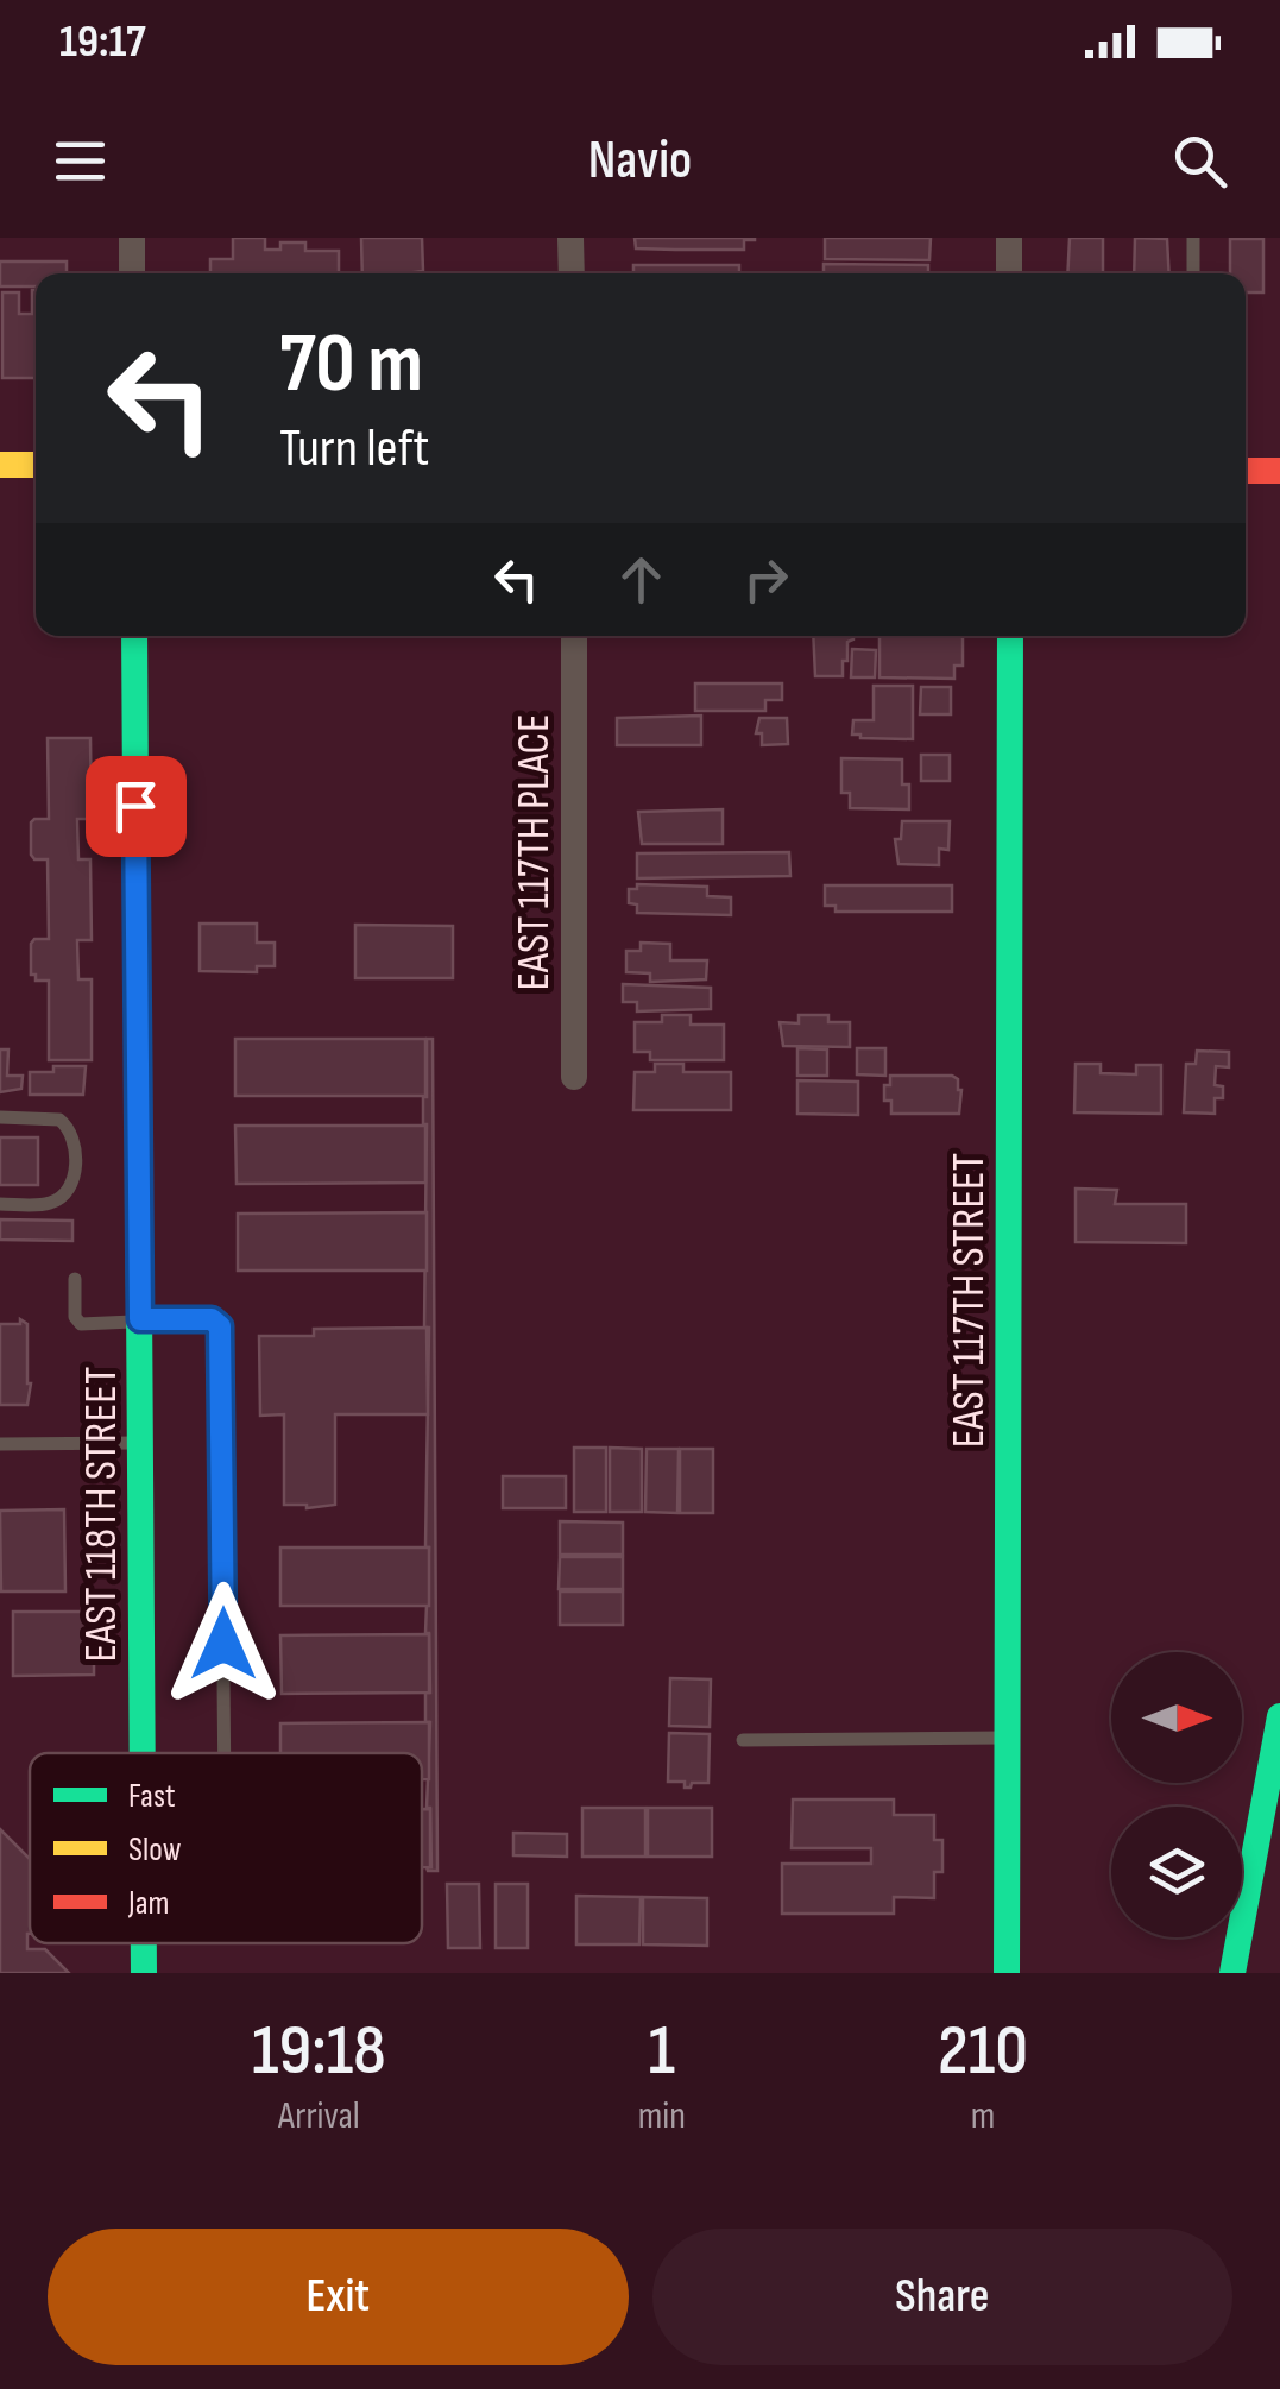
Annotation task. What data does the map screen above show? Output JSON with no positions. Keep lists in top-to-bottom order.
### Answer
{
  "streets": {
    "main road": ["EAST 117TH STREET", "EAST 118TH STREET"],
    "street": ["EAST 117TH PLACE"]
  },
  "legend": ["Fast", "Slow", "Jam"],
  "north": "right",
  "page": {
    "status": "19:17",
    "header": "Navio",
    "turn": ["70 m", "Turn left"],
    "eta": [
      "19:18",
      "Arrival",
      "1",
      "min",
      "210",
      "m"
    ],
    "buttons": ["Exit", "Share"]
  }
}
